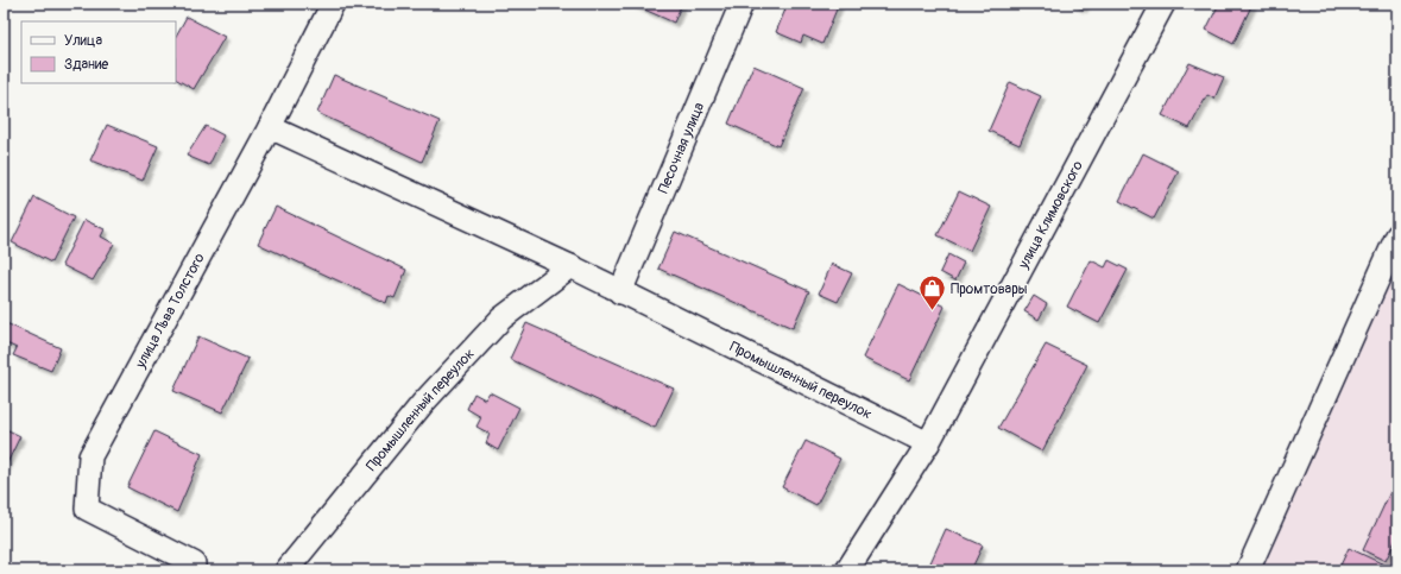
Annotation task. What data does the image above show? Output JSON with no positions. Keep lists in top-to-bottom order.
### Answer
{
  "streets": {
    "street": [
      "Песочная улица",
      "улица Климовского",
      "улица Льва Толстого",
      "Промышленный переулок"
    ]
  },
  "crossings": [
    ["Песочная улица", "Промышленный переулок"],
    ["улица Климовского", "Промышленный переулок"],
    ["улица Льва Толстого", "Промышленный переулок"]
  ],
  "places": {
    "shop": ["Промтовары"]
  },
  "legend": ["Улица", "Здание"]
}
